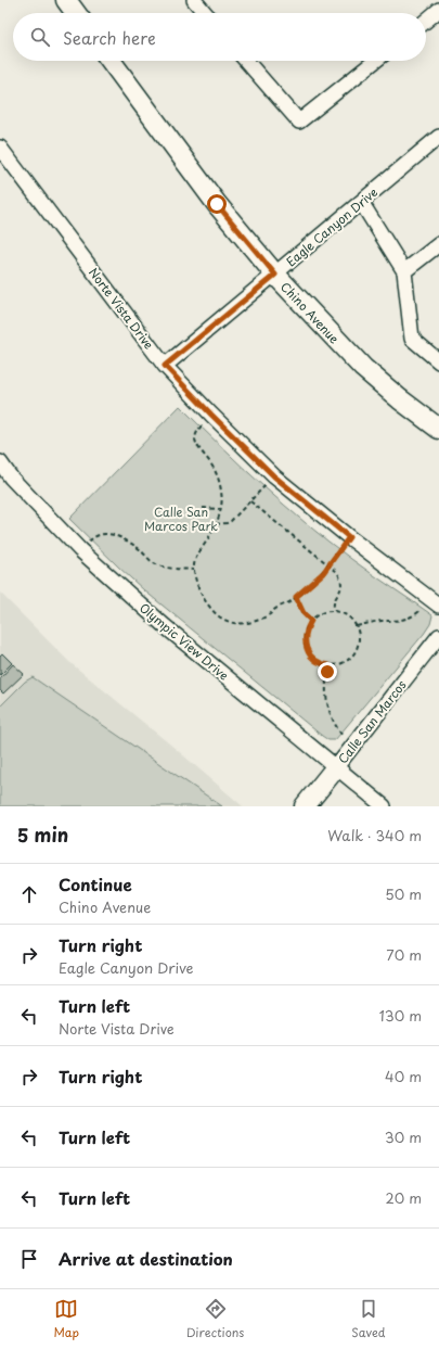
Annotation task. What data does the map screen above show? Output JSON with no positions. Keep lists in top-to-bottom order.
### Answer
{
  "streets": {
    "main road": ["Chino Avenue", "Calle San Marcos"],
    "street": ["Eagle Canyon Drive", "Norte Vista Drive", "Olympic View Drive"]
  },
  "crossings": [
    ["Eagle Canyon Drive", "Norte Vista Drive"],
    ["Eagle Canyon Drive", "Chino Avenue"],
    ["Olympic View Drive", "Calle San Marcos"]
  ],
  "parks": ["Calle San Marcos Park"],
  "page": {
    "search": "Search here",
    "heading": ["5 min", "Walk · 340 m"],
    "list": [
      ["Continue", "Chino Avenue", "50 m"],
      ["Turn right", "Eagle Canyon Drive", "70 m"],
      ["Turn left", "Norte Vista Drive", "130 m"],
      ["Turn right", "40 m"],
      ["Turn left", "30 m"],
      ["Turn left", "20 m"],
      "Arrive at destination"
    ],
    "nav": ["Map", "Directions", "Saved"]
  }
}
